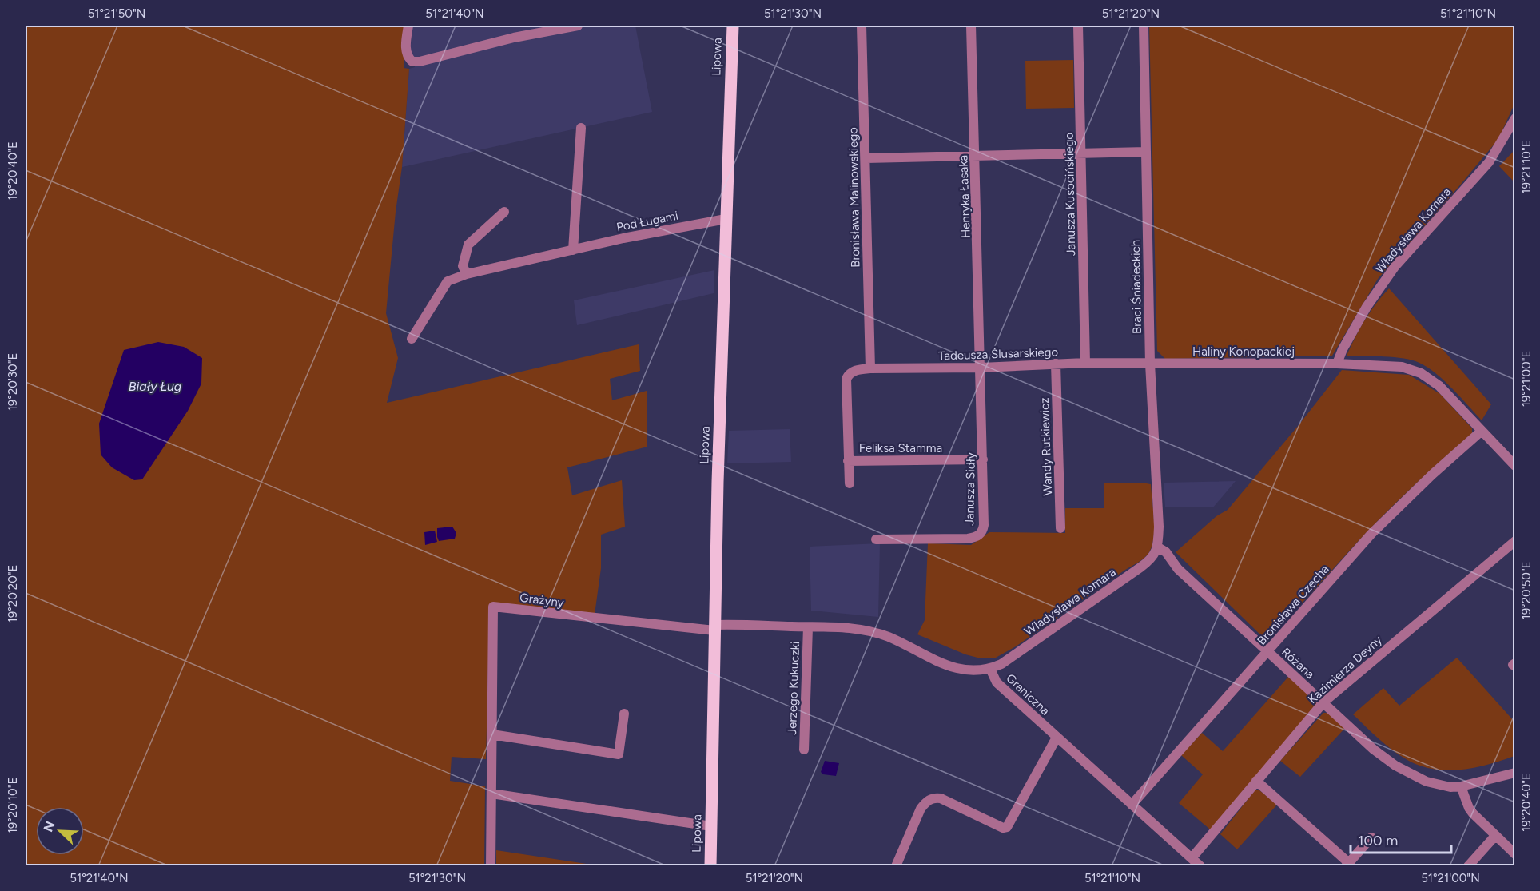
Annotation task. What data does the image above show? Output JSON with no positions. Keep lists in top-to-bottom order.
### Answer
{
  "streets": {
    "main road": ["Lipowa"],
    "street": [
      "Janusza Kusocińskiego",
      "Henryka Łasaka",
      "Bronisława Malinowskiego",
      "Pod Ługami",
      "Władysława Komara",
      "Braci Śniadeckich",
      "Haliny Konopackiej",
      "Tadeusza Ślusarskiego",
      "Wandy Rutkiewicz",
      "Feliksa Stamma",
      "Janusza Sidły",
      "Grażyny",
      "Bronisława Czecha",
      "Różana",
      "Kazimierza Deyny",
      "Jerzego Kukuczki",
      "Graniczna"
    ]
  },
  "crossings": [
    ["Lipowa", "Pod Ługami"],
    ["Lipowa", "Grażyny"],
    ["Lipowa", "Graniczna"],
    ["Janusza Kusocińskiego", "Tadeusza Ślusarskiego"],
    ["Henryka Łasaka", "Tadeusza Ślusarskiego"],
    ["Henryka Łasaka", "Janusza Sidły"],
    ["Bronisława Malinowskiego", "Tadeusza Ślusarskiego"],
    ["Władysława Komara", "Braci Śniadeckich"],
    ["Władysława Komara", "Haliny Konopackiej"],
    ["Władysława Komara", "Różana"],
    ["Władysława Komara", "Graniczna"],
    ["Braci Śniadeckich", "Haliny Konopackiej"],
    ["Braci Śniadeckich", "Tadeusza Ślusarskiego"],
    ["Braci Śniadeckich", "Różana"],
    ["Haliny Konopackiej", "Tadeusza Ślusarskiego"],
    ["Haliny Konopackiej", "Bronisława Czecha"],
    ["Tadeusza Ślusarskiego", "Wandy Rutkiewicz"],
    ["Tadeusza Ślusarskiego", "Feliksa Stamma"],
    ["Tadeusza Ślusarskiego", "Janusza Sidły"],
    ["Feliksa Stamma", "Janusza Sidły"],
    ["Grażyny", "Graniczna"],
    ["Bronisława Czecha", "Różana"],
    ["Bronisława Czecha", "Graniczna"],
    ["Różana", "Kazimierza Deyny"],
    ["Kazimierza Deyny", "Graniczna"],
    ["Jerzego Kukuczki", "Graniczna"]
  ],
  "water": ["Biały Ług"],
  "scale_bar": "100 m",
  "north": "top left",
  "coordinates": [
    "51°21'50\"N",
    "51°21'40\"N",
    "51°21'30\"N",
    "51°21'20\"N",
    "51°21'10\"N",
    "19°21'10\"E",
    "19°20'40\"E",
    "19°21'00\"E",
    "19°20'30\"E",
    "19°20'50\"E",
    "19°20'20\"E",
    "19°20'10\"E",
    "51°21'00\"N"
  ]
}
